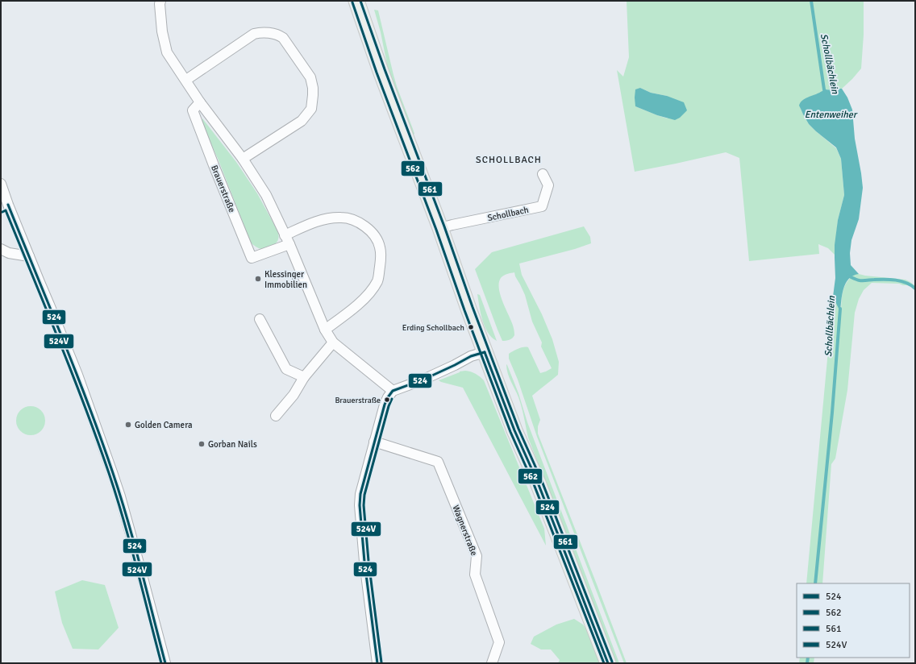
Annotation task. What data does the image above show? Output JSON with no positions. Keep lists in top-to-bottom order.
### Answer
{
  "streets": {
    "street": ["Brauerstraße", "Schollbach", "Wagnerstraße"]
  },
  "districts": ["SCHOLLBACH"],
  "water": ["Schollbächlein", "Entenweiher"],
  "places": [
    "Klessinger Immobilien",
    "Erding Schollbach",
    "Brauerstraße",
    "Golden Camera",
    "Gorban Nails"
  ],
  "lines": [
    "transit line 561",
    "transit line 562",
    "transit line 524",
    "transit line 524V"
  ],
  "legend": [
    "524",
    "562",
    "561",
    "524V"
  ]
}
